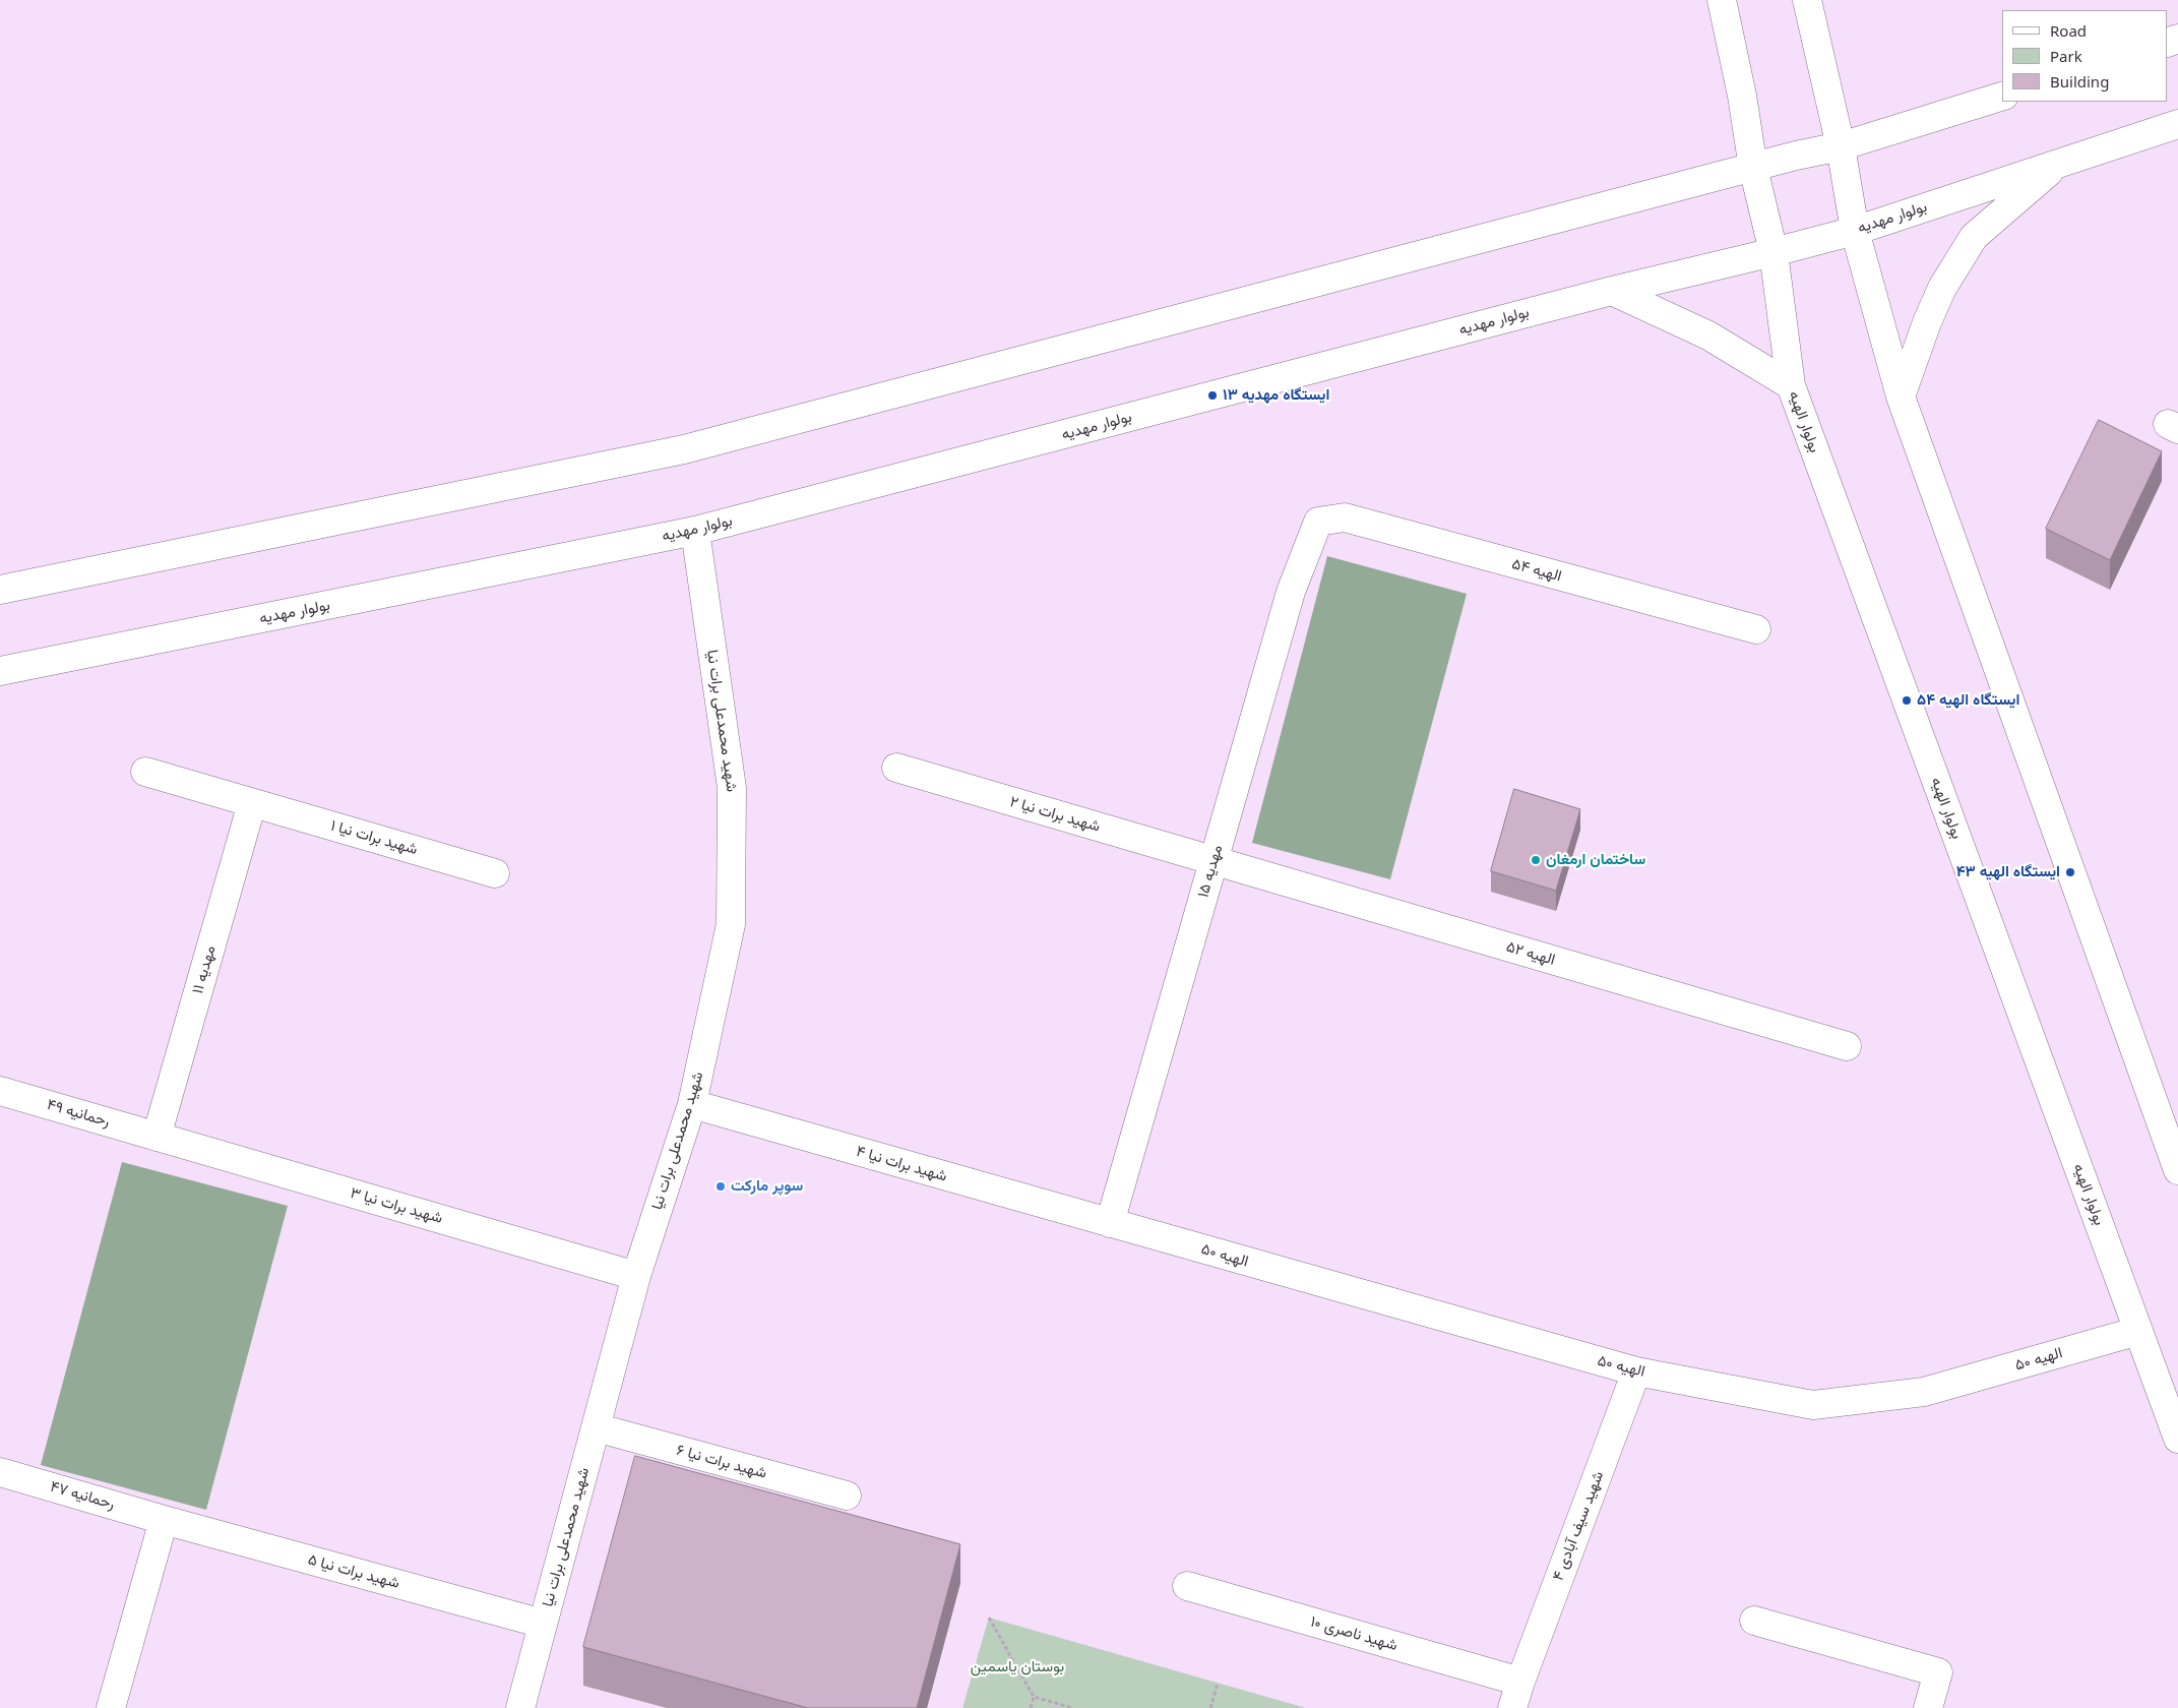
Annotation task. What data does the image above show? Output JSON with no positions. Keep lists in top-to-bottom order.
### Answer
{
  "streets": {
    "street": [
      "بولوار مهدیه",
      "بولوار الهیه",
      "الهیه ۵۴",
      "شهید محمدعلی برات نیا",
      "شهید برات نیا ۲",
      "شهید برات نیا ۱",
      "مهدیه ۱۵",
      "الهیه ۵۲",
      "مهدیه ۱۱",
      "رحمانیه ۴۹",
      "شهید برات نیا ۴",
      "شهید برات نیا ۳",
      "الهیه ۵۰",
      "شهید برات نیا ۶",
      "رحمانیه ۴۷",
      "شهید سیف آبادی ۴",
      "شهید برات نیا ۵",
      "شهید ناصری ۱۰"
    ]
  },
  "crossings": [
    ["بولوار مهدیه", "بولوار الهیه"],
    ["بولوار مهدیه", "شهید محمدعلی برات نیا"],
    ["بولوار الهیه", "الهیه ۵۰"],
    ["الهیه ۵۴", "مهدیه ۱۵"],
    ["شهید محمدعلی برات نیا", "شهید برات نیا ۴"],
    ["شهید محمدعلی برات نیا", "شهید برات نیا ۳"],
    ["شهید محمدعلی برات نیا", "شهید برات نیا ۶"],
    ["شهید محمدعلی برات نیا", "شهید برات نیا ۵"],
    ["شهید برات نیا ۲", "مهدیه ۱۵"],
    ["شهید برات نیا ۲", "الهیه ۵۲"],
    ["شهید برات نیا ۱", "مهدیه ۱۱"],
    ["مهدیه ۱۵", "الهیه ۵۲"],
    ["مهدیه ۱۵", "شهید برات نیا ۴"],
    ["مهدیه ۱۵", "الهیه ۵۰"],
    ["مهدیه ۱۱", "رحمانیه ۴۹"],
    ["مهدیه ۱۱", "شهید برات نیا ۳"],
    ["رحمانیه ۴۹", "شهید برات نیا ۳"],
    ["شهید برات نیا ۴", "الهیه ۵۰"],
    ["الهیه ۵۰", "شهید سیف آبادی ۴"],
    ["رحمانیه ۴۷", "شهید برات نیا ۵"],
    ["شهید سیف آبادی ۴", "شهید ناصری ۱۰"]
  ],
  "parks": ["بوستان یاسمین"],
  "places": [
    "ایستگاه مهدیه ۱۳",
    "ایستگاه الهیه ۵۴",
    "ساختمان ارمغان",
    "ایستگاه الهیه ۴۳",
    "سوپر مارکت"
  ],
  "legend": ["Road", "Park", "Building"]
}
